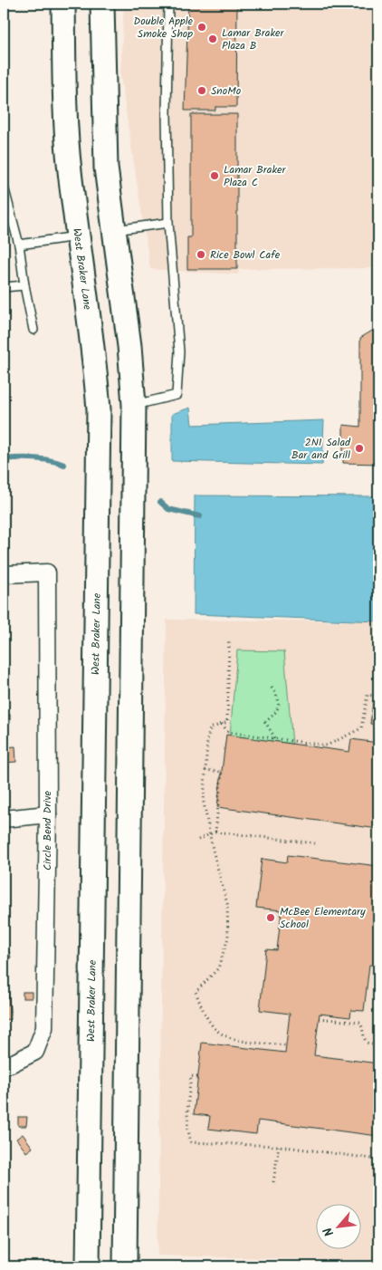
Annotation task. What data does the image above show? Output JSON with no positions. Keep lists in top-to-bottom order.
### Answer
{
  "streets": {
    "main road": ["West Braker Lane"],
    "street": ["Circle Bend Drive"]
  },
  "places": [
    "Double Apple Smoke Shop",
    "Lamar Braker Plaza B",
    "SnoMo",
    "Lamar Braker Plaza C",
    "Rice Bowl Cafe",
    "2N1 Salad Bar and Grill",
    "McBee Elementary School"
  ],
  "north": "bottom left"
}
